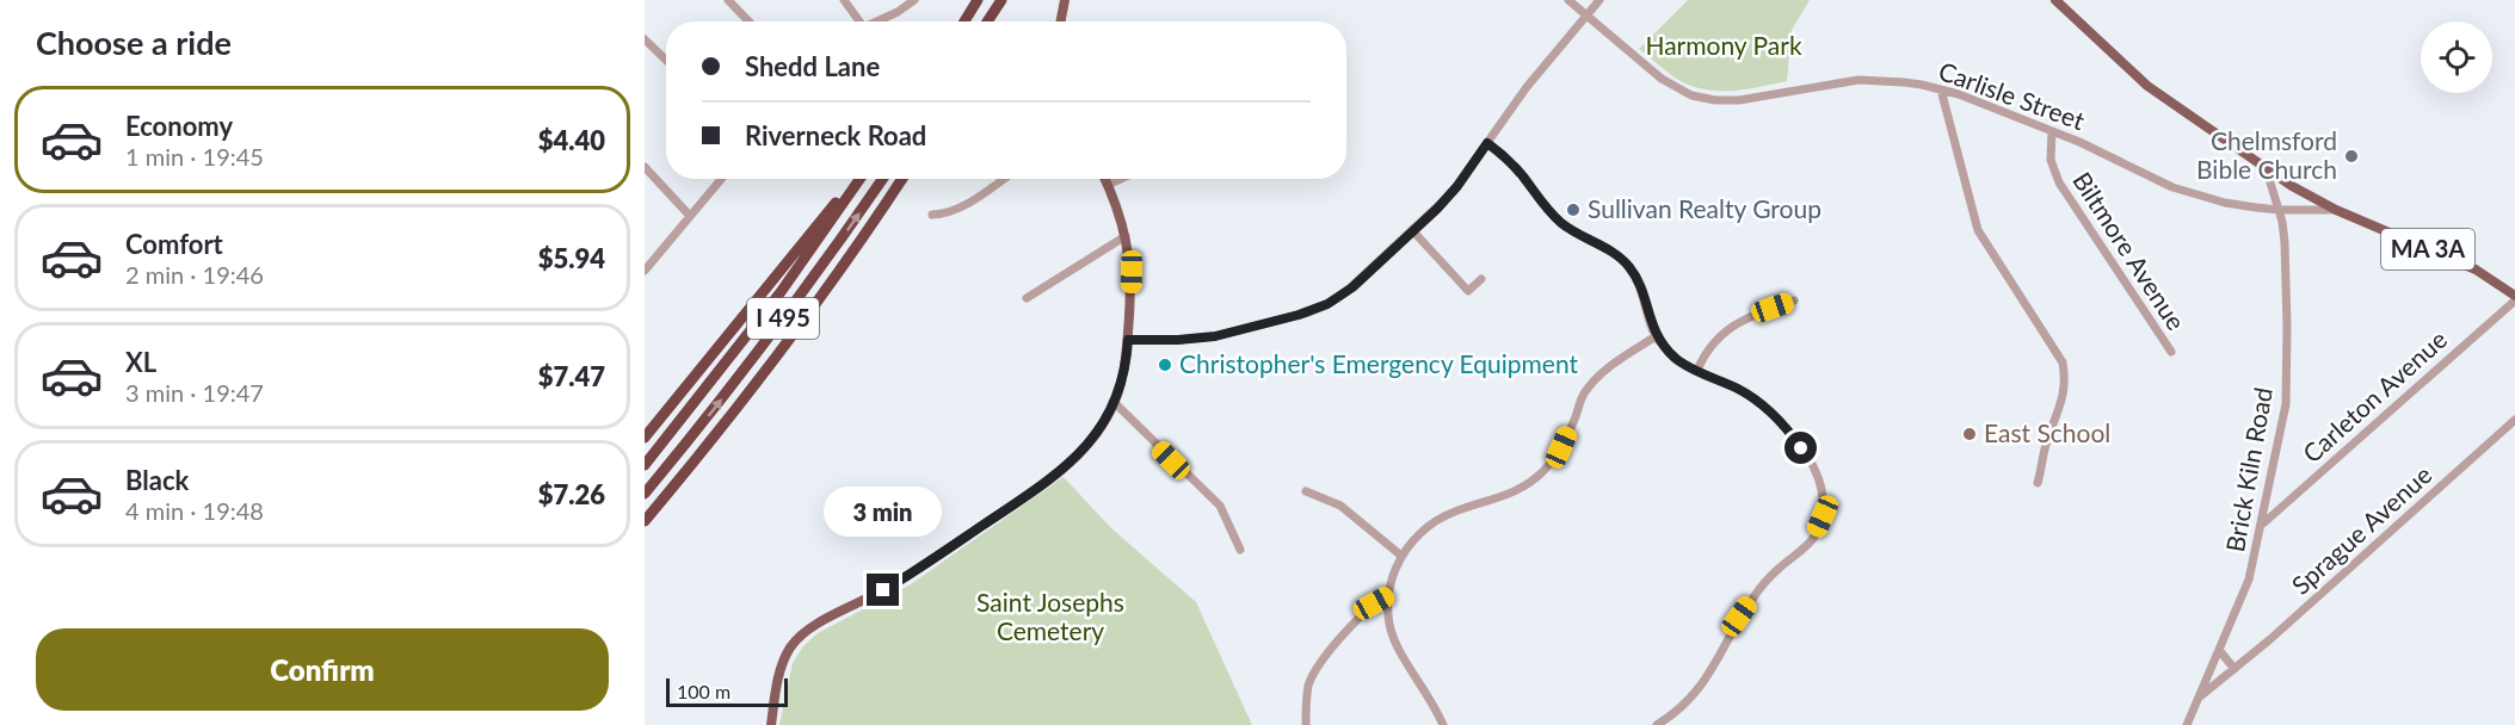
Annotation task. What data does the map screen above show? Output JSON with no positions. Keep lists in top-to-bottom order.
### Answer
{
  "streets": {
    "highway": ["I 495"],
    "main road": ["MA 3A"],
    "street": [
      "Carlisle Street",
      "Biltmore Avenue",
      "Carleton Avenue",
      "Brick Kiln Road",
      "Sprague Avenue"
    ]
  },
  "crossings": [
    ["Carlisle Street", "MA 3A"],
    ["Carlisle Street", "Biltmore Avenue"],
    ["Carlisle Street", "Brick Kiln Road"],
    ["MA 3A", "Carleton Avenue"],
    ["MA 3A", "Brick Kiln Road"],
    ["Carleton Avenue", "Brick Kiln Road"],
    ["Brick Kiln Road", "Sprague Avenue"]
  ],
  "parks": ["Harmony Park", "Saint Josephs Cemetery"],
  "places": [
    "Chelmsford Bible Church",
    "Sullivan Realty Group",
    "Christopher's Emergency Equipment",
    "East School"
  ],
  "scale_bar": "100 m",
  "page": {
    "heading": "Choose a ride",
    "banner": ["Shedd Lane", "Riverneck Road"],
    "list": [
      {
        "name": "Economy",
        "note": "1 min · 19:45",
        "value": "$4.40"
      },
      {
        "name": "Comfort",
        "note": "2 min · 19:46",
        "value": "$5.94"
      },
      {
        "name": "XL",
        "note": "3 min · 19:47",
        "value": "$7.47"
      },
      {
        "name": "Black",
        "note": "4 min · 19:48",
        "value": "$7.26"
      }
    ],
    "bubble": "3 min",
    "buttons": "Confirm",
    "scale": "100 m"
  }
}
